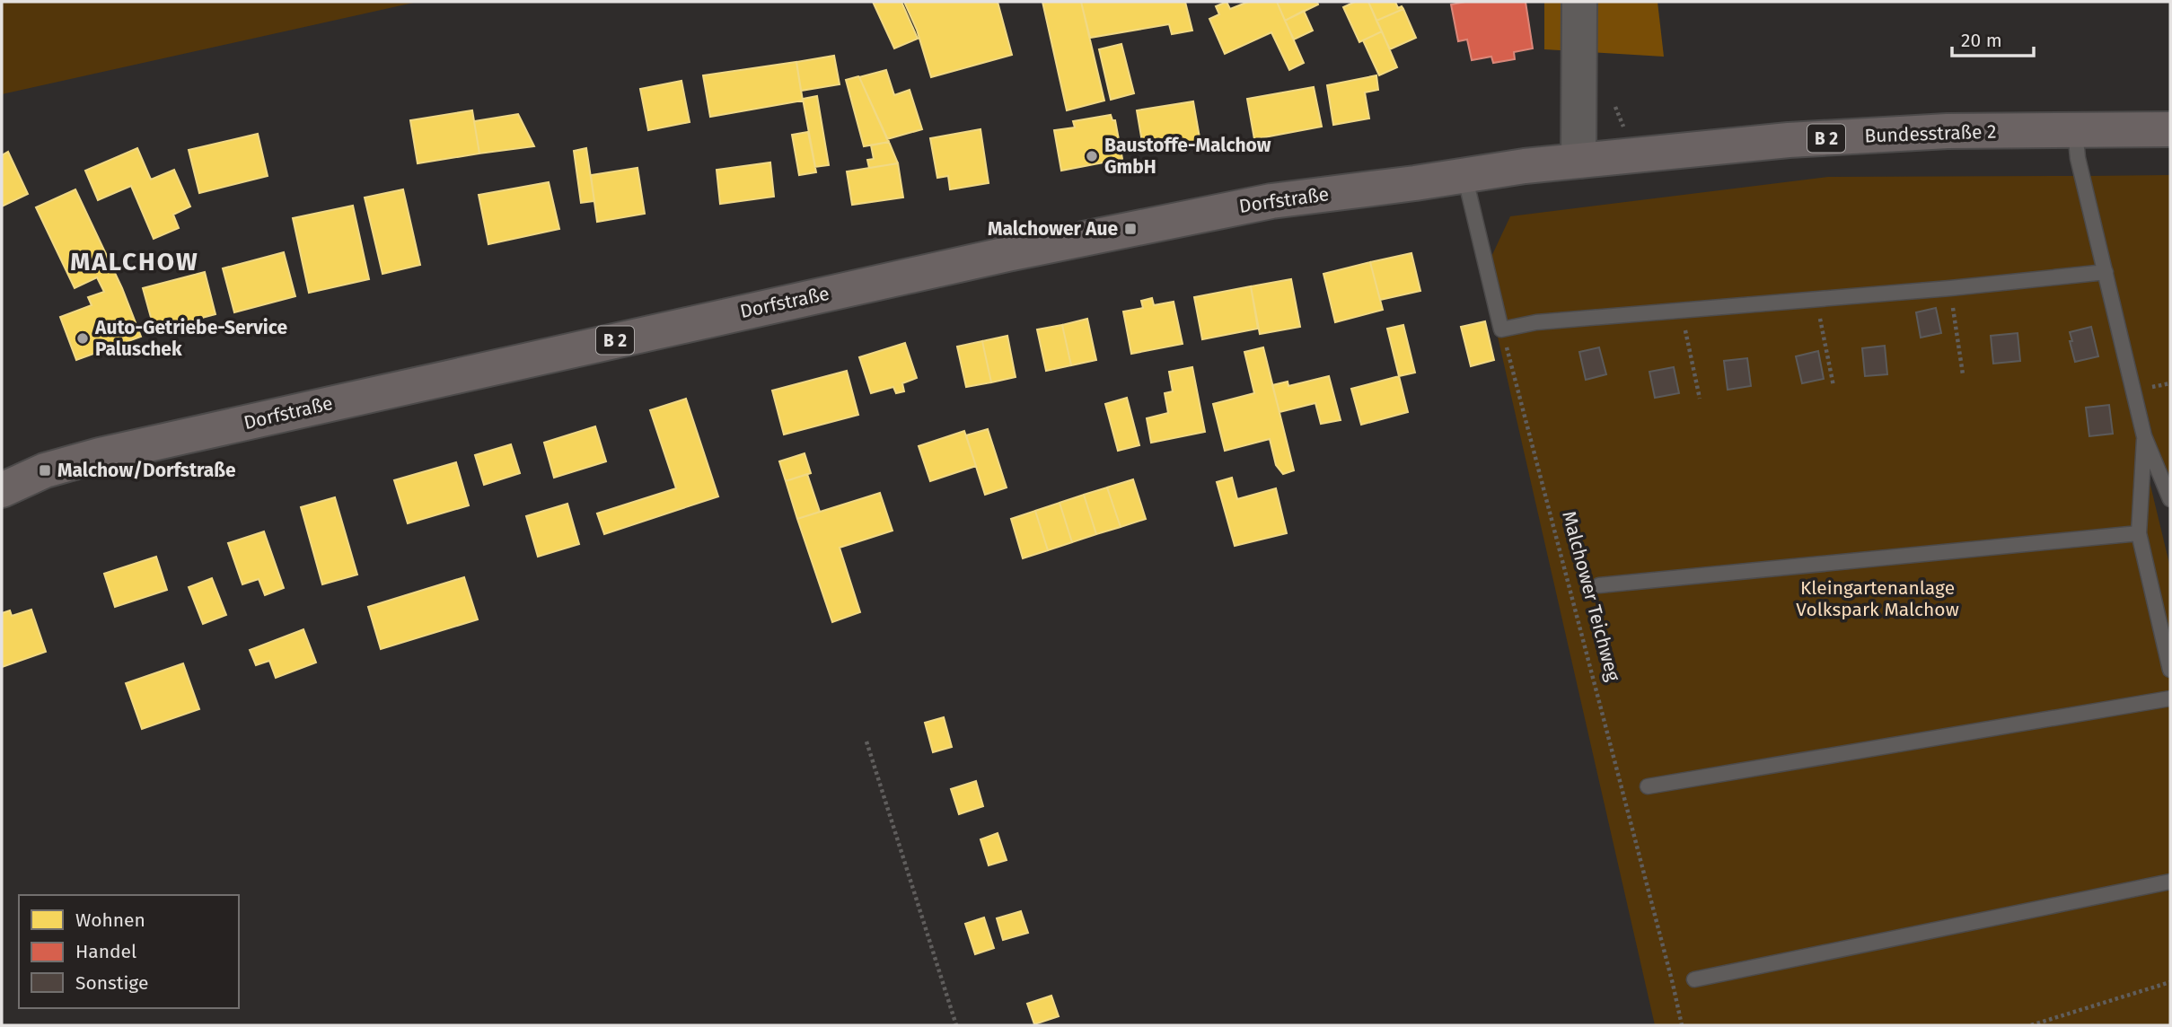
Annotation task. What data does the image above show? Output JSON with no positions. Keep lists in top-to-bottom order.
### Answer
{
  "streets": {
    "main road": ["Bundesstraße 2", "B 2", "Dorfstraße"],
    "path": ["Malchower Teichweg"]
  },
  "crossings": [
    ["Bundesstraße 2", "Dorfstraße"]
  ],
  "districts": ["MALCHOW"],
  "parks": ["Kleingartenanlage Volkspark Malchow"],
  "places": {
    "other": ["Baustoffe-Malchow GmbH", "Auto-Getriebe-Service Paluschek"],
    "transit": ["Malchower Aue", "Malchow/Dorfstraße"]
  },
  "legend": ["Wohnen", "Handel", "Sonstige"],
  "scale_bar": "20 m"
}
